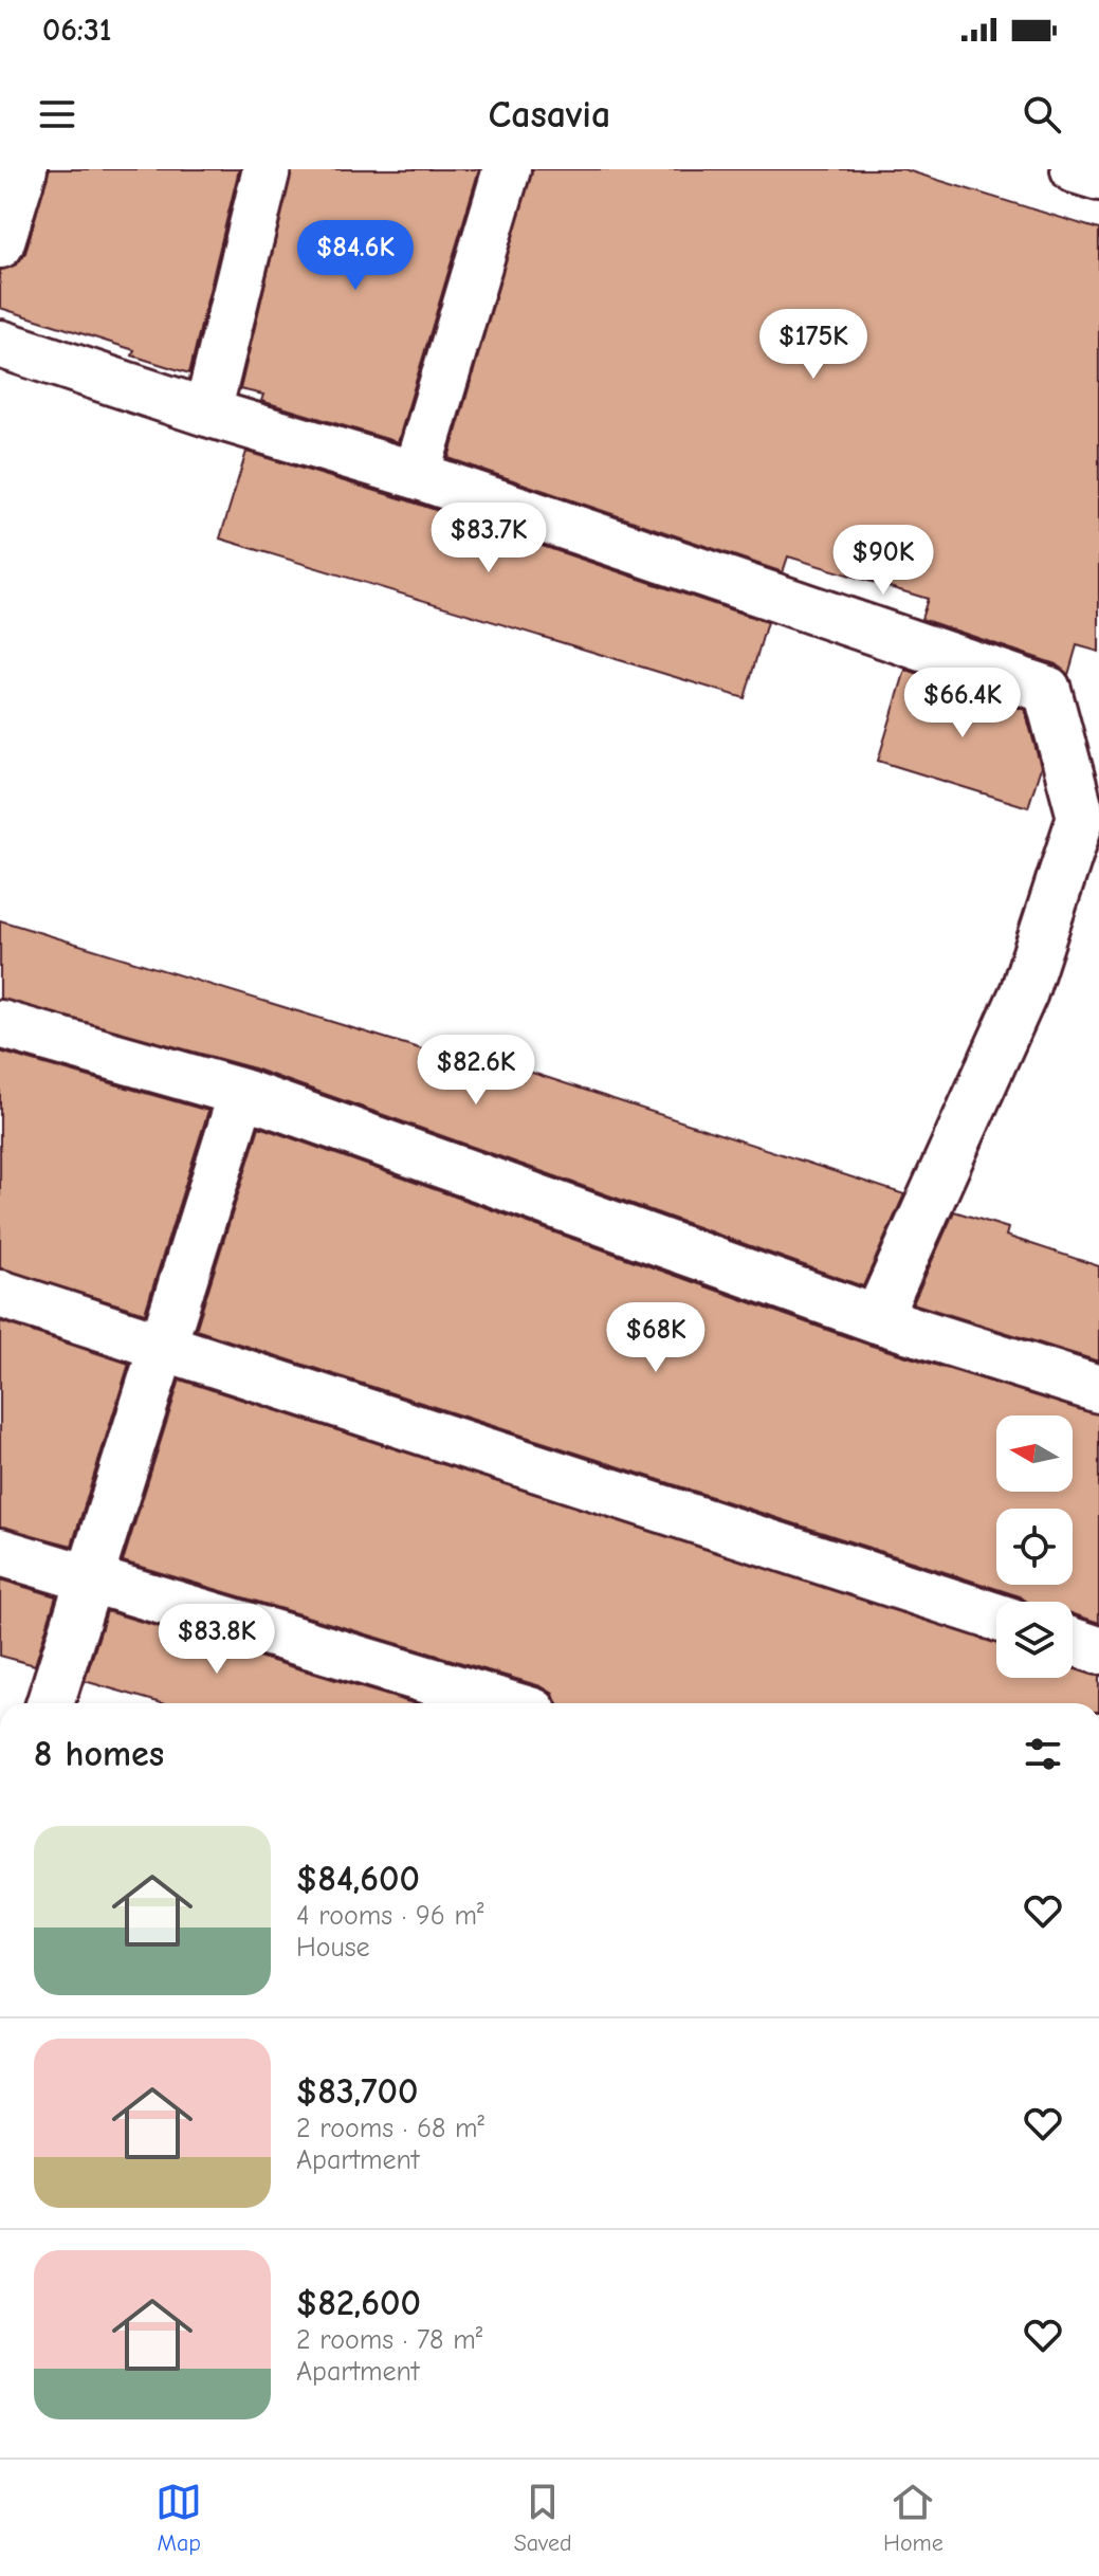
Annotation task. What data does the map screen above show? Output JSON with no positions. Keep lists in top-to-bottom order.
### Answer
{
  "north": "left",
  "page": {
    "status": "06:31",
    "header": "Casavia",
    "price": [
      "$84.6K",
      "$175K",
      "$83.7K",
      "$90K",
      "$66.4K",
      "$82.6K",
      "$68K",
      "$83.8K"
    ],
    "heading": "8 homes",
    "list": [
      {
        "name": "$84,600",
        "note": "4 rooms · 96 m² · House"
      },
      {
        "name": "$83,700",
        "note": "2 rooms · 68 m² · Apartment"
      },
      {
        "name": "$82,600",
        "note": "2 rooms · 78 m² · Apartment"
      }
    ],
    "tabs": ["Map", "Saved", "Home"]
  }
}
